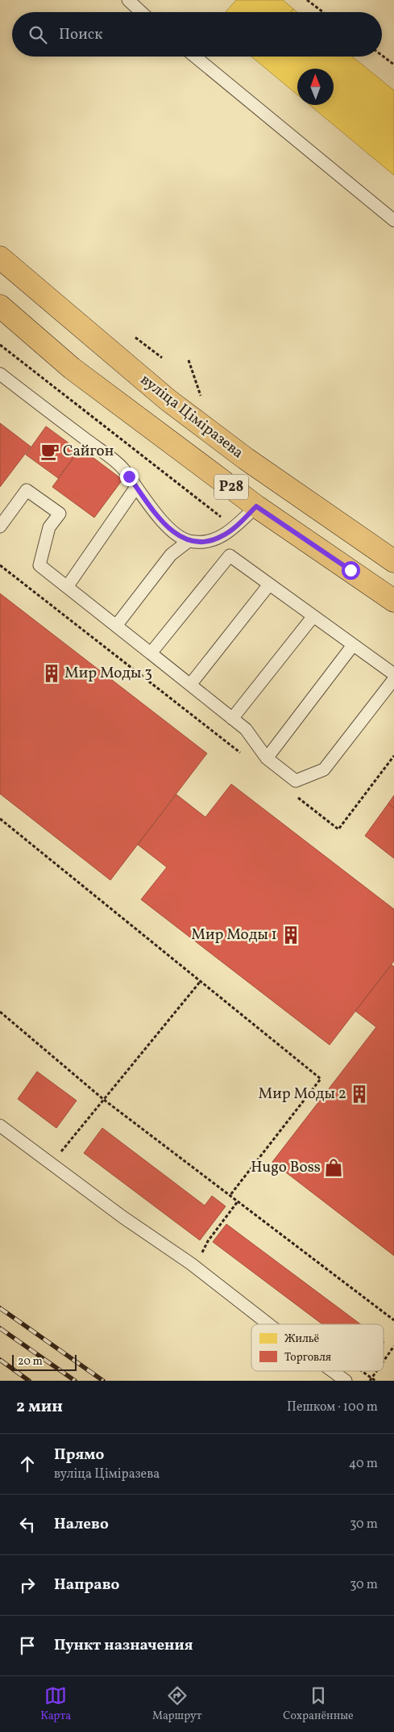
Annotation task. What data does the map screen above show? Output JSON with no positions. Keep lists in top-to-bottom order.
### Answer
{
  "streets": {
    "main road": ["вуліца Ціміразева", "Р28"]
  },
  "places": {
    "cafe": ["Сайгон"],
    "building": ["Мир Моды 3", "Мир Моды 1", "Мир Моды 2"],
    "shop": ["Hugo Boss"]
  },
  "legend": ["Жильё", "Торговля"],
  "scale_bar": "20 m",
  "north": "top",
  "page": {
    "search": "Поиск",
    "scale": "20 m",
    "heading": ["2 мин", "Пешком · 100 m"],
    "list": [
      ["Прямо", "вуліца Ціміразева", "40 m"],
      ["Налево", "30 m"],
      ["Направо", "30 m"],
      "Пункт назначения"
    ],
    "nav": ["Карта", "Маршрут", "Сохранённые"]
  }
}
